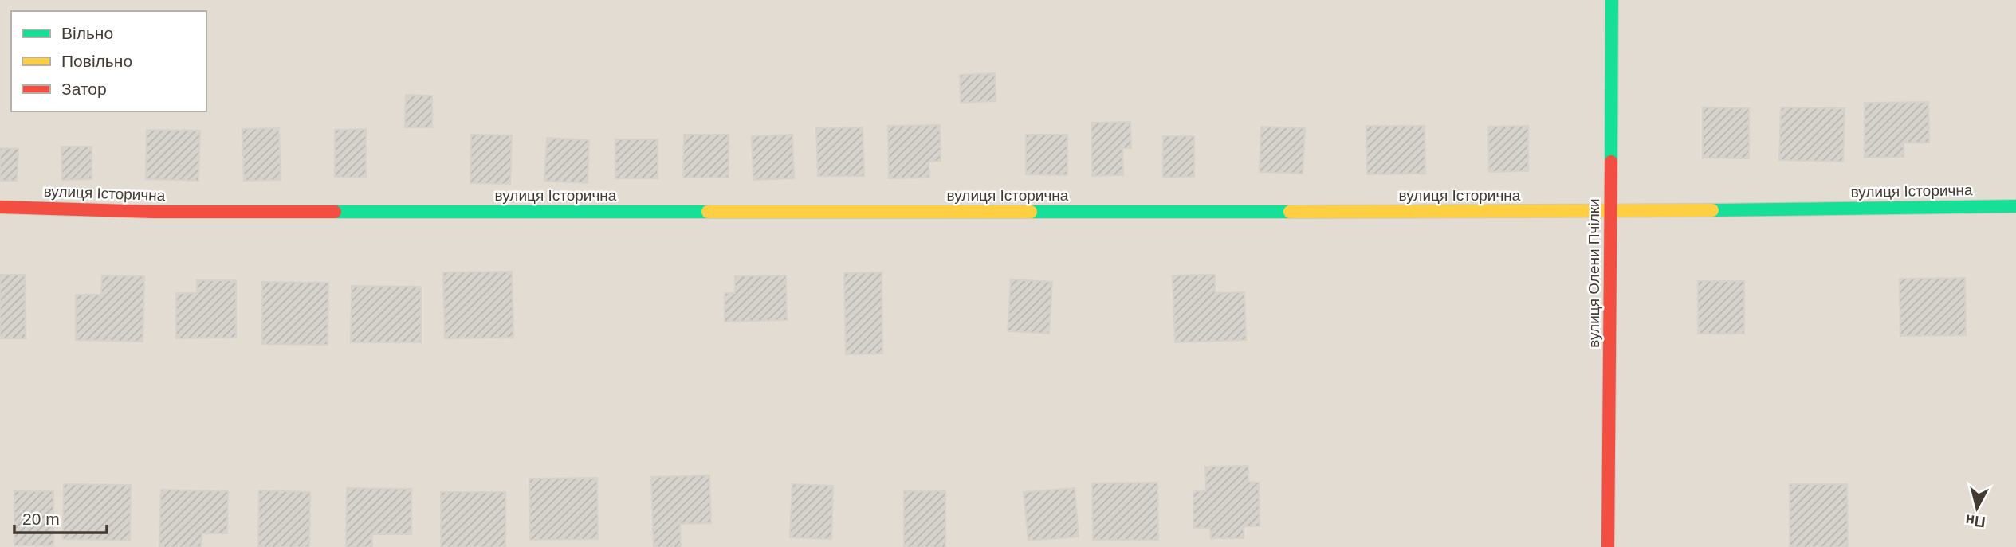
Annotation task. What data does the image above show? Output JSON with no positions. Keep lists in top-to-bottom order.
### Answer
{
  "streets": {
    "street": ["вулиця Історична", "вулиця Олени Пчілки"]
  },
  "crossings": [
    ["вулиця Історична", "вулиця Олени Пчілки"]
  ],
  "legend": ["Вільно", "Повільно", "Затор"],
  "scale_bar": "20 m",
  "north": "bottom"
}
